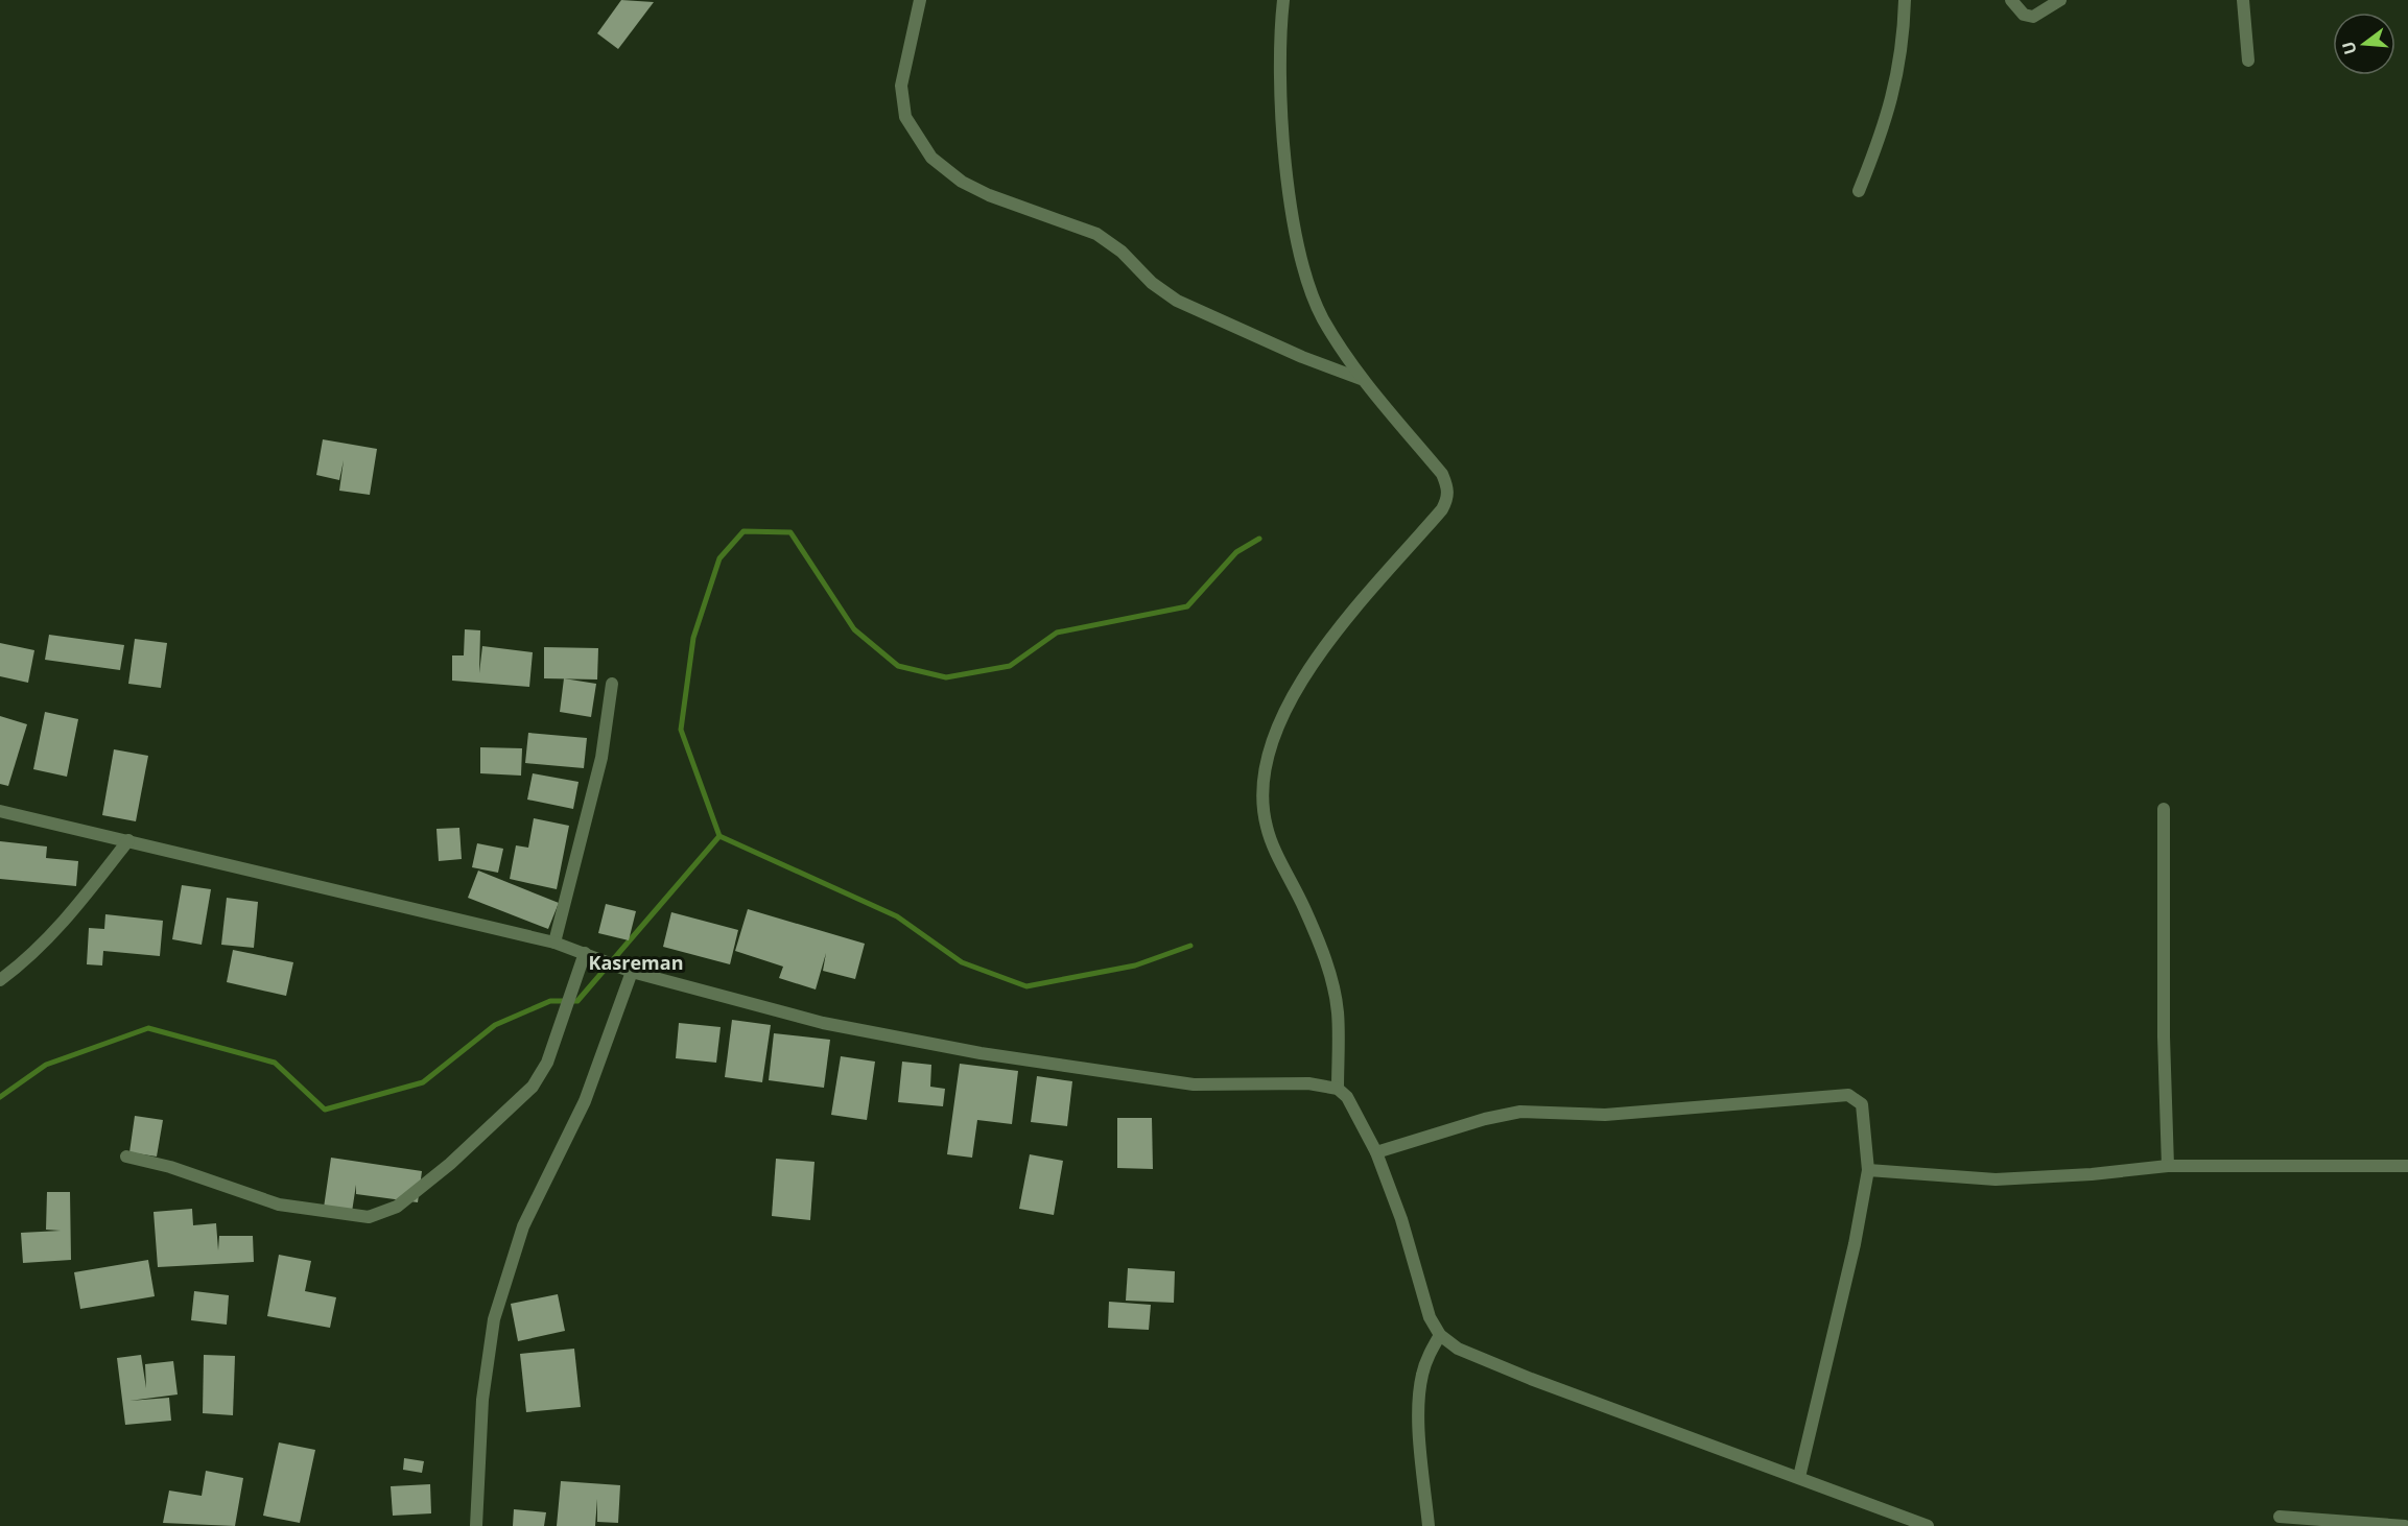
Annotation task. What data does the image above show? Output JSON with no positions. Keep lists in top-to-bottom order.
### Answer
{
  "districts": ["Kasreman"],
  "north": "left"
}
